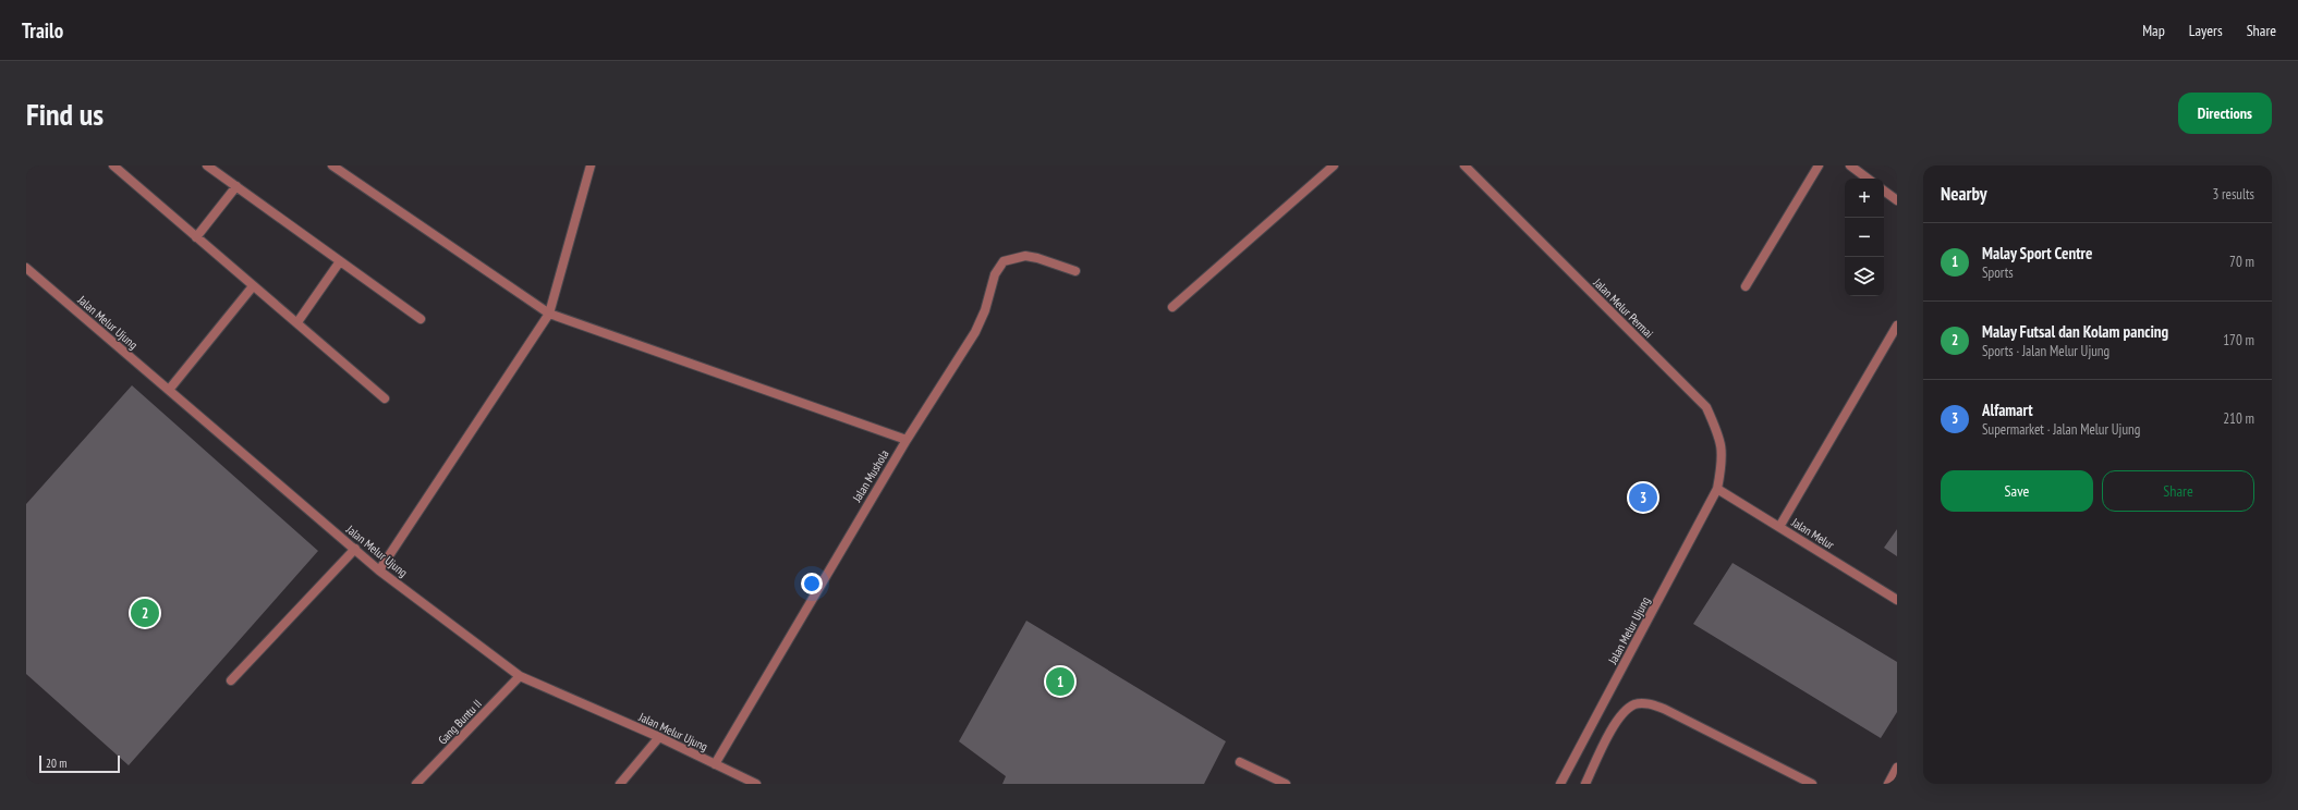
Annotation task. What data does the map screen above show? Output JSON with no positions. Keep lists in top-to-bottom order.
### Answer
{
  "streets": {
    "street": [
      "Jalan Melur Permai",
      "Jalan Melur Ujung",
      "Jalan Mushola",
      "Jalan Melur",
      "Gang Buntu II"
    ]
  },
  "crossings": [
    ["Jalan Melur Permai", "Jalan Melur Ujung"],
    ["Jalan Melur Permai", "Jalan Melur"],
    ["Jalan Melur Ujung", "Jalan Mushola"],
    ["Jalan Melur Ujung", "Jalan Melur"],
    ["Jalan Melur Ujung", "Gang Buntu II"]
  ],
  "scale_bar": "20 m",
  "page": {
    "header": "Trailo",
    "nav": ["Map", "Layers", "Share"],
    "buttons": [
      "Directions",
      ["Save", "Share"]
    ],
    "title": "Find us",
    "heading": ["Nearby", "3 results"],
    "map_buttons": ["+", "−"],
    "list": [
      {
        "mark": "1",
        "name": "Malay Sport Centre",
        "note": "Sports",
        "value": "70 m"
      },
      {
        "mark": "2",
        "name": "Malay Futsal dan Kolam pancing",
        "note": "Sports · Jalan Melur Ujung",
        "value": "170 m"
      },
      {
        "mark": "3",
        "name": "Alfamart",
        "note": "Supermarket · Jalan Melur Ujung",
        "value": "210 m"
      }
    ],
    "pins": ["3", "2", "1"],
    "scale": "20 m"
  }
}
